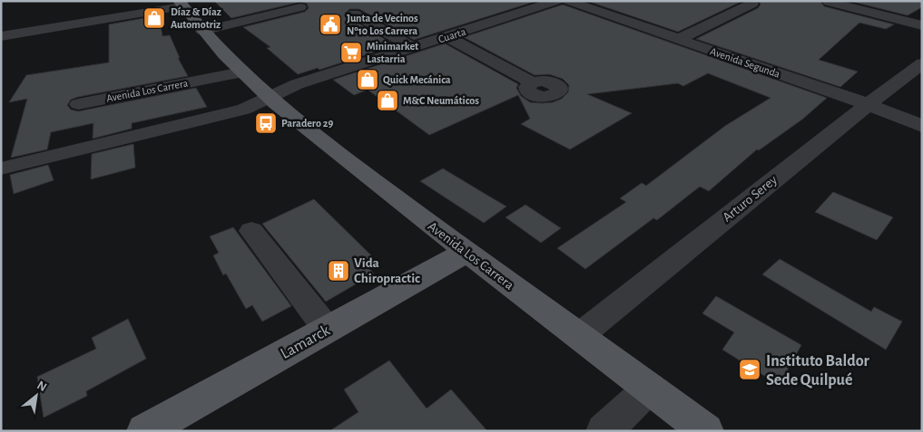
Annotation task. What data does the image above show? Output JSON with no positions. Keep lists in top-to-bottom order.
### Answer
{
  "streets": {
    "main road": ["Avenida Los Carrera", "Lamarck"],
    "street": ["Cuarta", "Avenida Segunda", "Arturo Serey"]
  },
  "crossings": [
    ["Cuarta", "Avenida Los Carrera"],
    ["Avenida Segunda", "Arturo Serey"],
    ["Avenida Los Carrera", "Arturo Serey"],
    ["Avenida Los Carrera", "Lamarck"]
  ],
  "places": {
    "shop": ["Díaz & Díaz Automotriz", "Quick Mecánica", "M&C Neumáticos"],
    "public building": ["Junta de Vecinos Nº10 Los Carrera"],
    "supermarket": ["Minimarket Lastarria"],
    "bus stop": ["Paradero 29"],
    "building": ["Vida Chiropractic"],
    "school or university": ["Instituto Baldor Sede Quilpué"]
  },
  "north": "top right"
}
